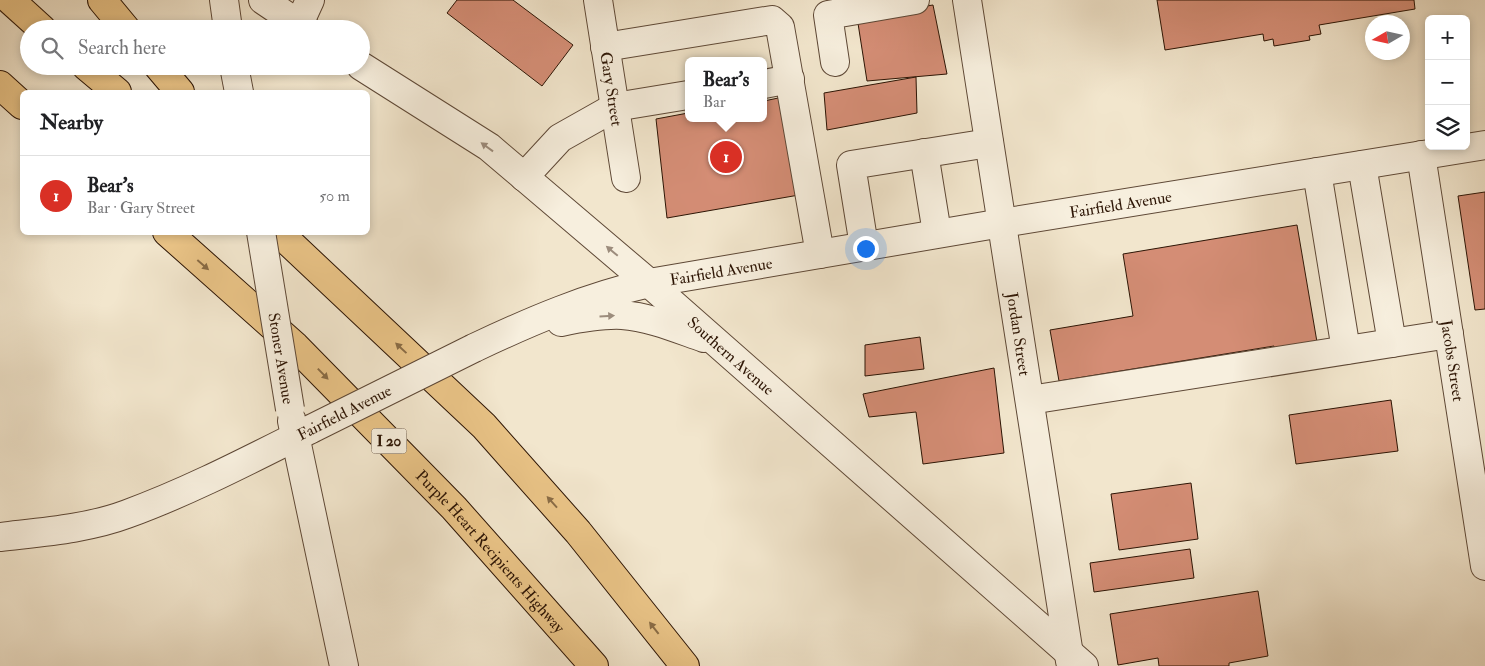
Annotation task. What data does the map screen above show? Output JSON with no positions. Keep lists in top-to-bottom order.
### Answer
{
  "streets": {
    "highway": ["I 20", "Purple Heart Recipients Highway"],
    "street": [
      "Gary Street",
      "Fairfield Avenue",
      "Jordan Street",
      "Southern Avenue",
      "Stoner Avenue",
      "Jacobs Street"
    ]
  },
  "crossings": [
    ["Fairfield Avenue", "Jordan Street"],
    ["Fairfield Avenue", "Southern Avenue"],
    ["Fairfield Avenue", "Stoner Avenue"],
    ["Fairfield Avenue", "Jacobs Street"],
    ["Jordan Street", "Southern Avenue"]
  ],
  "one_way": ["Southern Avenue"],
  "north": "left",
  "page": {
    "map_buttons": ["+", "−"],
    "search": "Search here",
    "popup": ["Bear's", "Bar"],
    "heading": "Nearby",
    "pins": "1",
    "list": [
      {
        "mark": "1",
        "name": "Bear's",
        "note": "Bar · Gary Street",
        "value": "50 m"
      }
    ]
  }
}
